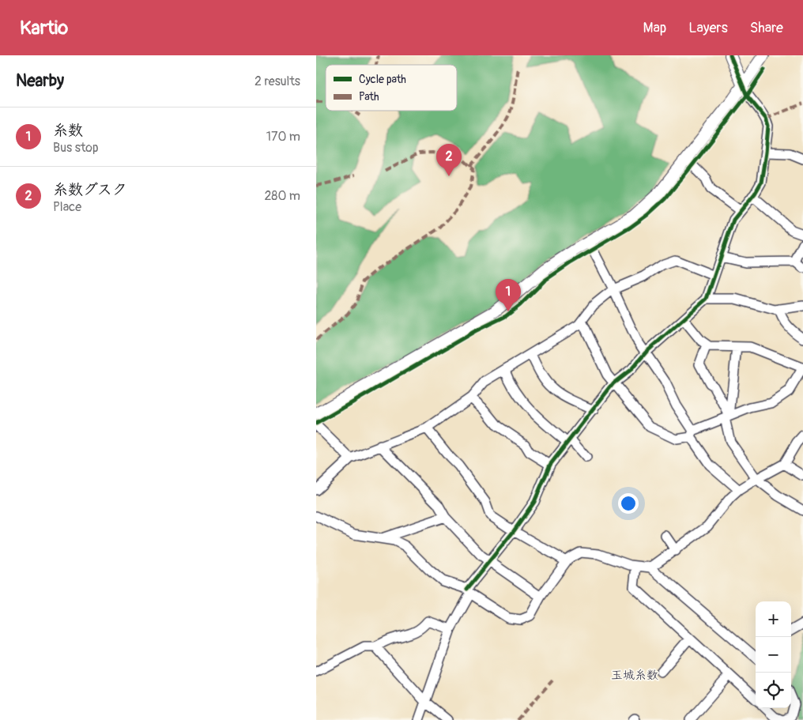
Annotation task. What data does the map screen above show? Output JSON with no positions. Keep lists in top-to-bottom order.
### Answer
{
  "districts": ["玉城糸数"],
  "legend": ["Cycle path", "Path"],
  "page": {
    "header": "Kartio",
    "nav": ["Map", "Layers", "Share"],
    "heading": ["Nearby", "2 results"],
    "list": [
      {
        "mark": "1",
        "name": "糸数",
        "note": "Bus stop",
        "value": "170 m"
      },
      {
        "mark": "2",
        "name": "糸数グスク",
        "note": "Place",
        "value": "280 m"
      }
    ],
    "pins": ["2", "1"],
    "map_buttons": ["+", "−"]
  }
}
